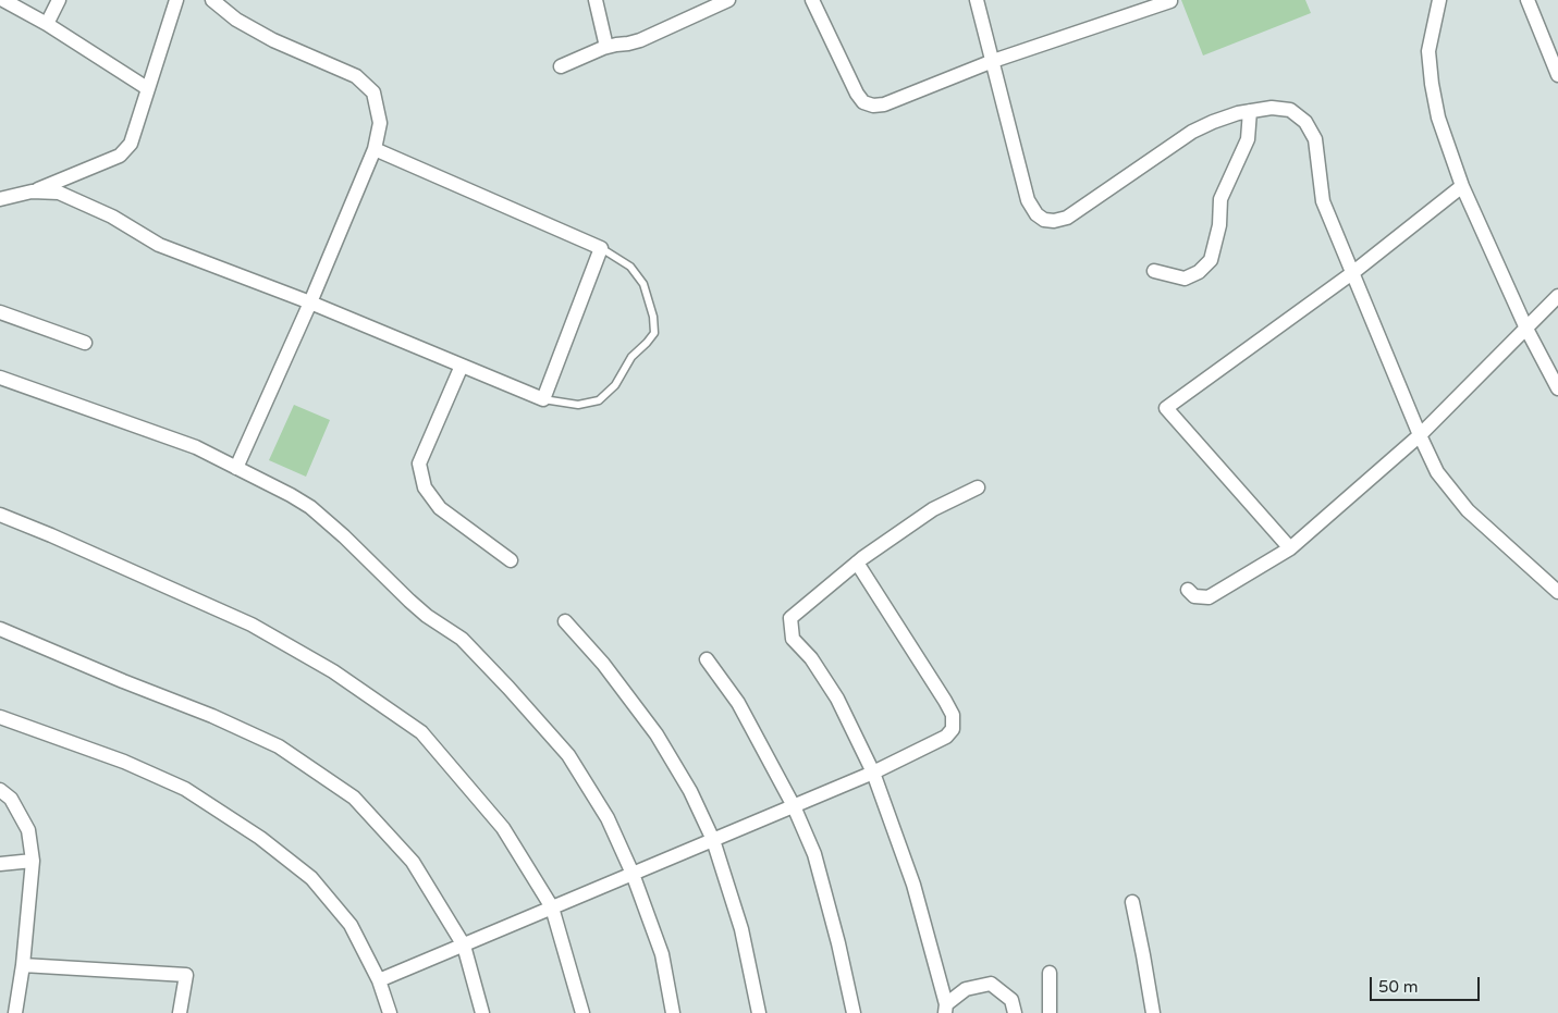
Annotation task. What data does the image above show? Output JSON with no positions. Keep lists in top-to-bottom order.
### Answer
{
  "scale_bar": "50 m"
}
